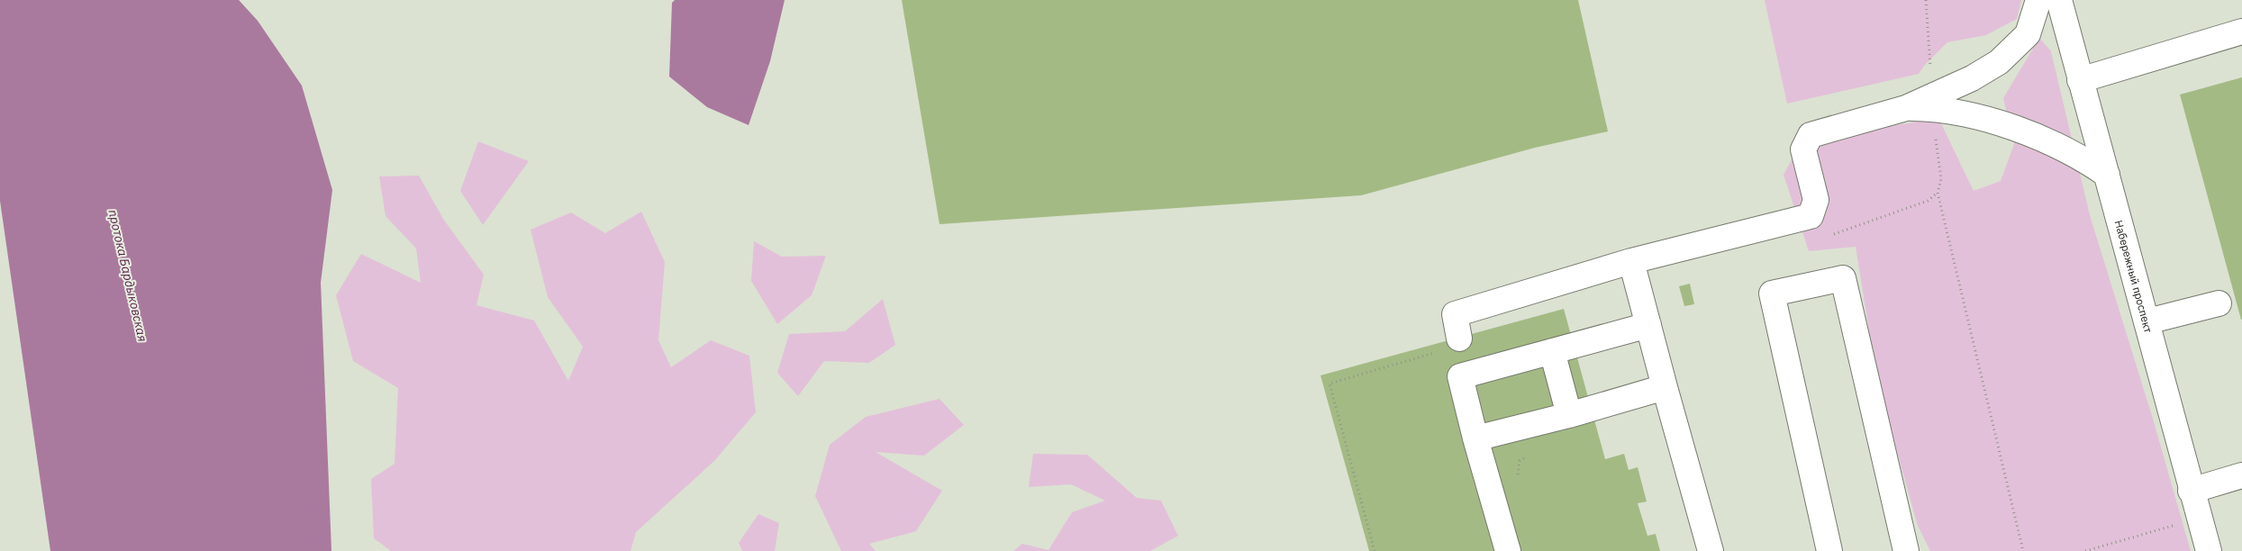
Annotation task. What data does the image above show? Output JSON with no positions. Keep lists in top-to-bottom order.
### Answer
{
  "streets": {
    "main road": ["Набережный проспект"]
  },
  "water": ["протока Бардыковская"]
}
